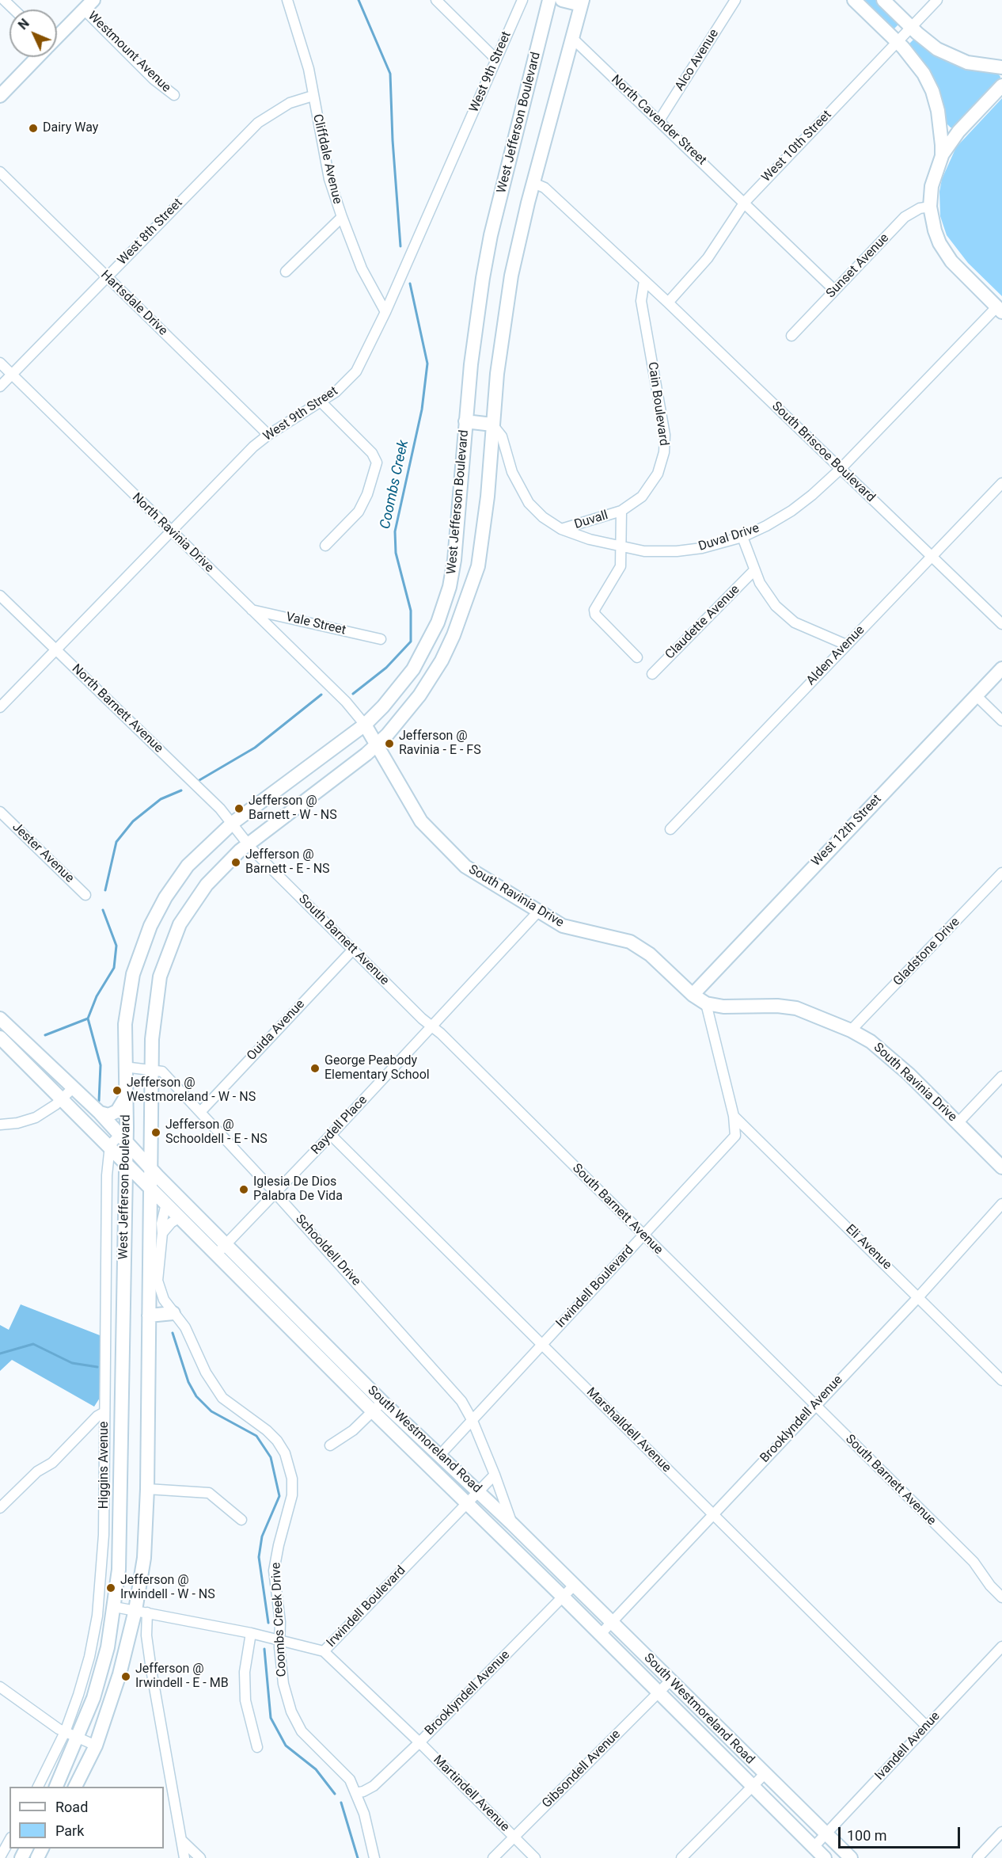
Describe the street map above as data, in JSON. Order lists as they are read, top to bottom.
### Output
{
  "streets": {
    "main road": [
      "West Jefferson Boulevard",
      "West 12th Street",
      "South Ravinia Drive",
      "South Westmoreland Road"
    ],
    "street": [
      "Westmount Avenue",
      "Alco Avenue",
      "West 9th Street",
      "North Cavender Street",
      "West 10th Street",
      "Cliffdale Avenue",
      "West 8th Street",
      "Sunset Avenue",
      "Hartsdale Drive",
      "Cain Boulevard",
      "South Briscoe Boulevard",
      "Duvall",
      "North Ravinia Drive",
      "Duval Drive",
      "Claudette Avenue",
      "Vale Street",
      "Alden Avenue",
      "North Barnett Avenue",
      "Jester Avenue",
      "South Barnett Avenue",
      "Gladstone Drive",
      "Ouida Avenue",
      "Raydell Place",
      "Eli Avenue",
      "Schooldell Drive",
      "Irwindell Boulevard",
      "Brooklyndell Avenue",
      "Marshalldell Avenue",
      "Higgins Avenue",
      "Coombs Creek Drive",
      "Ivandell Avenue",
      "Gibsondell Avenue",
      "Martindell Avenue"
    ]
  },
  "crossings": [
    ["Alco Avenue", "North Cavender Street"],
    ["West 9th Street", "Cliffdale Avenue"],
    ["West 9th Street", "Hartsdale Drive"],
    ["West 9th Street", "North Ravinia Drive"],
    ["West 9th Street", "North Barnett Avenue"],
    ["North Cavender Street", "West Jefferson Boulevard"],
    ["North Cavender Street", "West 10th Street"],
    ["North Cavender Street", "Sunset Avenue"],
    ["West Jefferson Boulevard", "South Briscoe Boulevard"],
    ["West Jefferson Boulevard", "Duval Drive"],
    ["West Jefferson Boulevard", "North Barnett Avenue"],
    ["West Jefferson Boulevard", "South Ravinia Drive"],
    ["West Jefferson Boulevard", "South Barnett Avenue"],
    ["West Jefferson Boulevard", "Schooldell Drive"],
    ["West Jefferson Boulevard", "Irwindell Boulevard"],
    ["West Jefferson Boulevard", "South Westmoreland Road"],
    ["West 10th Street", "South Briscoe Boulevard"],
    ["Cliffdale Avenue", "West 8th Street"],
    ["West 8th Street", "Hartsdale Drive"],
    ["West 8th Street", "North Ravinia Drive"],
    ["Cain Boulevard", "South Briscoe Boulevard"],
    ["Cain Boulevard", "Duvall"],
    ["South Briscoe Boulevard", "Duval Drive"],
    ["South Briscoe Boulevard", "Alden Avenue"],
    ["Duvall", "Duval Drive"],
    ["North Ravinia Drive", "Vale Street"],
    ["North Ravinia Drive", "South Ravinia Drive"],
    ["North Barnett Avenue", "South Barnett Avenue"],
    ["West 12th Street", "South Ravinia Drive"],
    ["South Ravinia Drive", "Gladstone Drive"],
    ["South Ravinia Drive", "Raydell Place"],
    ["South Ravinia Drive", "Irwindell Boulevard"],
    ["South Barnett Avenue", "Ouida Avenue"],
    ["South Barnett Avenue", "Raydell Place"],
    ["South Barnett Avenue", "Irwindell Boulevard"],
    ["South Barnett Avenue", "Brooklyndell Avenue"],
    ["Ouida Avenue", "Schooldell Drive"],
    ["Raydell Place", "Schooldell Drive"],
    ["Raydell Place", "Marshalldell Avenue"],
    ["Raydell Place", "South Westmoreland Road"],
    ["Eli Avenue", "Irwindell Boulevard"],
    ["Eli Avenue", "Brooklyndell Avenue"],
    ["Schooldell Drive", "Irwindell Boulevard"],
    ["Schooldell Drive", "South Westmoreland Road"],
    ["Irwindell Boulevard", "Marshalldell Avenue"],
    ["Irwindell Boulevard", "South Westmoreland Road"],
    ["Irwindell Boulevard", "Coombs Creek Drive"],
    ["Irwindell Boulevard", "Martindell Avenue"],
    ["Brooklyndell Avenue", "Marshalldell Avenue"],
    ["Brooklyndell Avenue", "South Westmoreland Road"],
    ["Brooklyndell Avenue", "Coombs Creek Drive"],
    ["Brooklyndell Avenue", "Martindell Avenue"],
    ["Marshalldell Avenue", "Ivandell Avenue"],
    ["South Westmoreland Road", "Higgins Avenue"],
    ["South Westmoreland Road", "Coombs Creek Drive"],
    ["South Westmoreland Road", "Ivandell Avenue"],
    ["South Westmoreland Road", "Gibsondell Avenue"],
    ["Gibsondell Avenue", "Martindell Avenue"]
  ],
  "water": ["Coombs Creek"],
  "places": [
    "Dairy Way",
    "Jefferson @ Ravinia - E - FS",
    "Jefferson @ Barnett - W - NS",
    "Jefferson @ Barnett - E - NS",
    "George Peabody Elementary School",
    "Jefferson @ Westmoreland - W - NS",
    "Jefferson @ Schooldell - E - NS",
    "Iglesia De Dios Palabra De Vida",
    "Jefferson @ Irwindell - W - NS",
    "Jefferson @ Irwindell - E - MB"
  ],
  "legend": ["Road", "Park"],
  "scale_bar": "100 m",
  "north": "top left"
}
